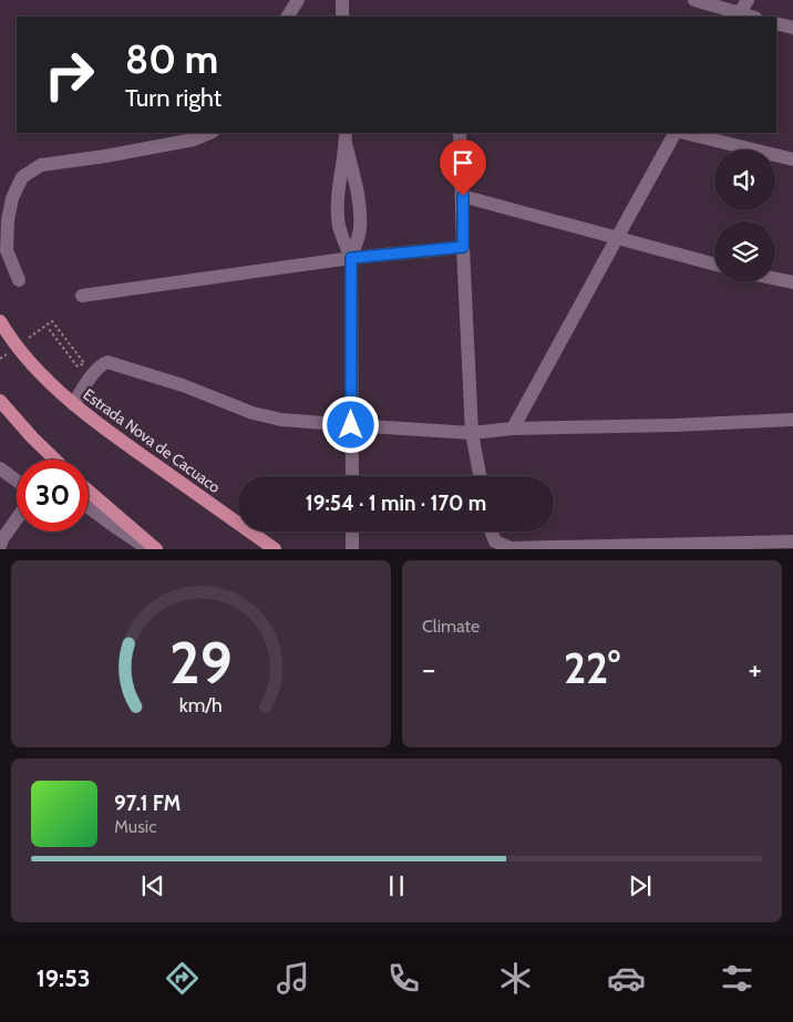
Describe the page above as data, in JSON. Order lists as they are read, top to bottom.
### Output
{
  "streets": {
    "main road": ["Estrada Nova de Cacuaco"]
  },
  "page": {
    "turn": ["80 m", "Turn right"],
    "limit": "30",
    "trip": "19:54 · 1 min · 170 m",
    "tile": "Climate",
    "heat": ["−", "22°", "+"],
    "song": ["97.1 FM", "Music"],
    "tabs": "19:53",
    "gauge": ["29", "km/h"]
  }
}
